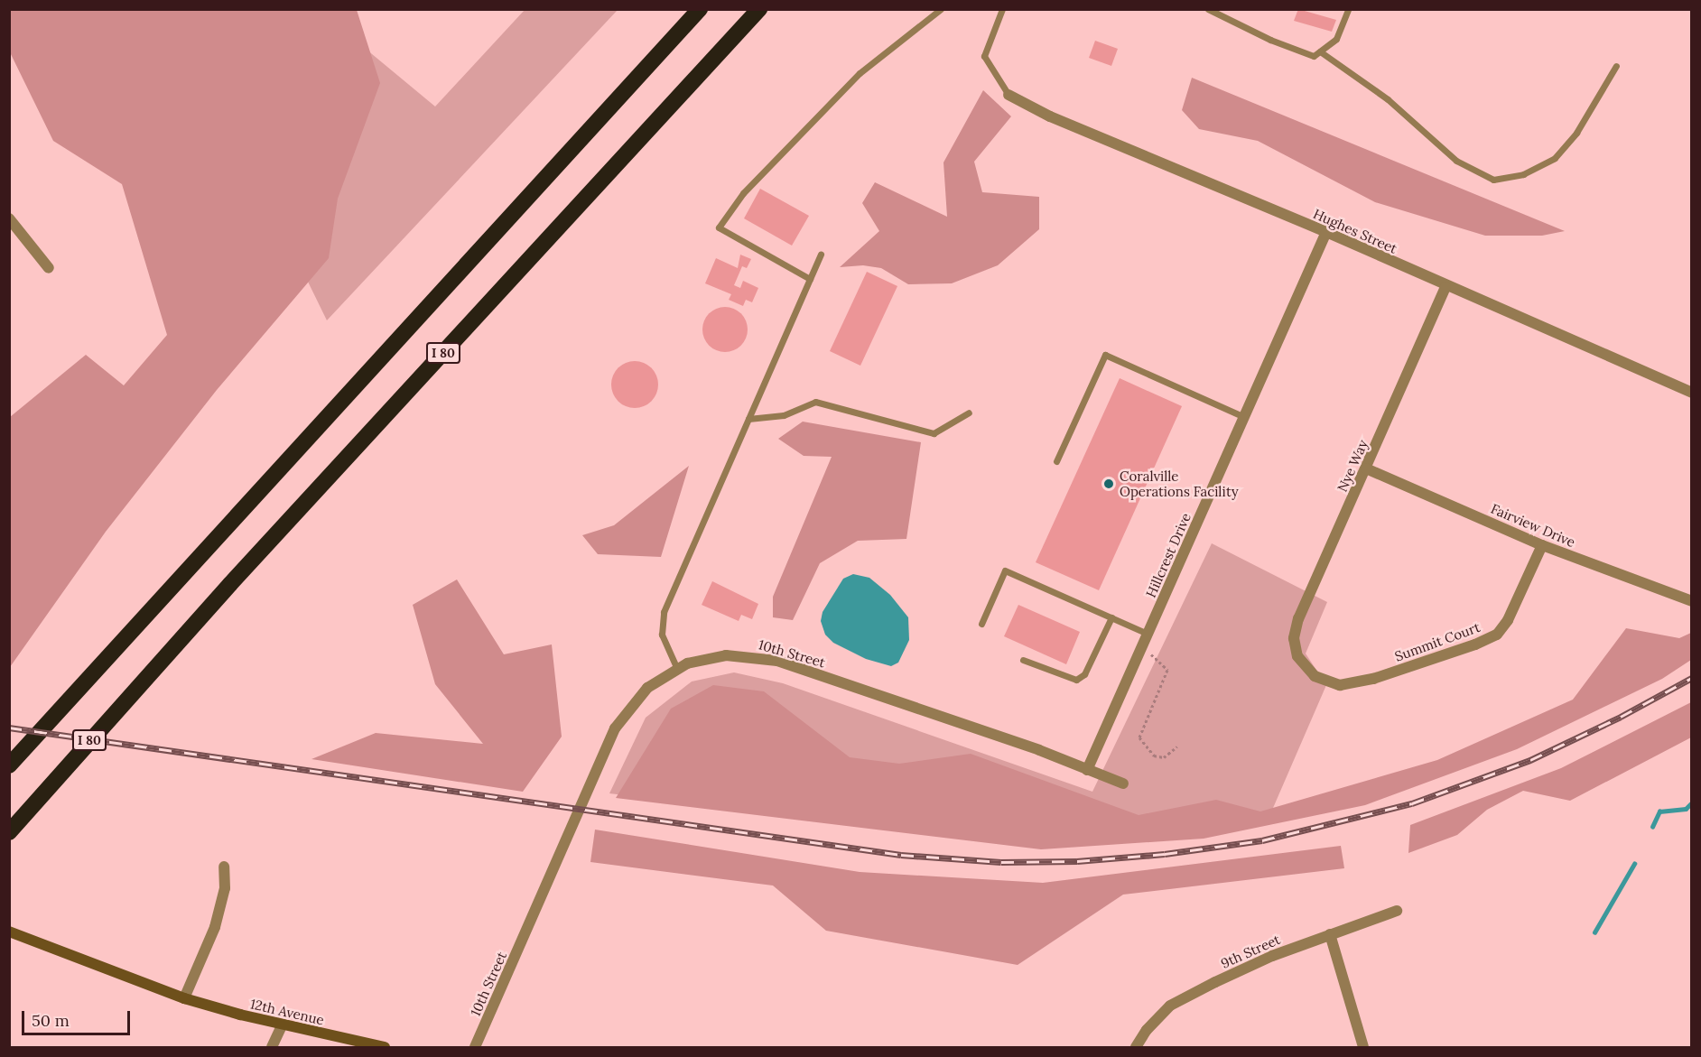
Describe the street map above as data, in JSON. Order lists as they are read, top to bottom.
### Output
{
  "streets": {
    "highway": ["I 80"],
    "main road": ["12th Avenue"],
    "street": [
      "Hughes Street",
      "Nye Way",
      "Fairview Drive",
      "Hillcrest Drive",
      "Summit Court",
      "10th Street",
      "9th Street"
    ]
  },
  "crossings": [
    ["Hughes Street", "Nye Way"],
    ["Hughes Street", "Hillcrest Drive"],
    ["Nye Way", "Fairview Drive"],
    ["Nye Way", "Summit Court"],
    ["Fairview Drive", "Summit Court"],
    ["Hillcrest Drive", "10th Street"]
  ],
  "places": ["Coralville Operations Facility"],
  "scale_bar": "50 m"
}
